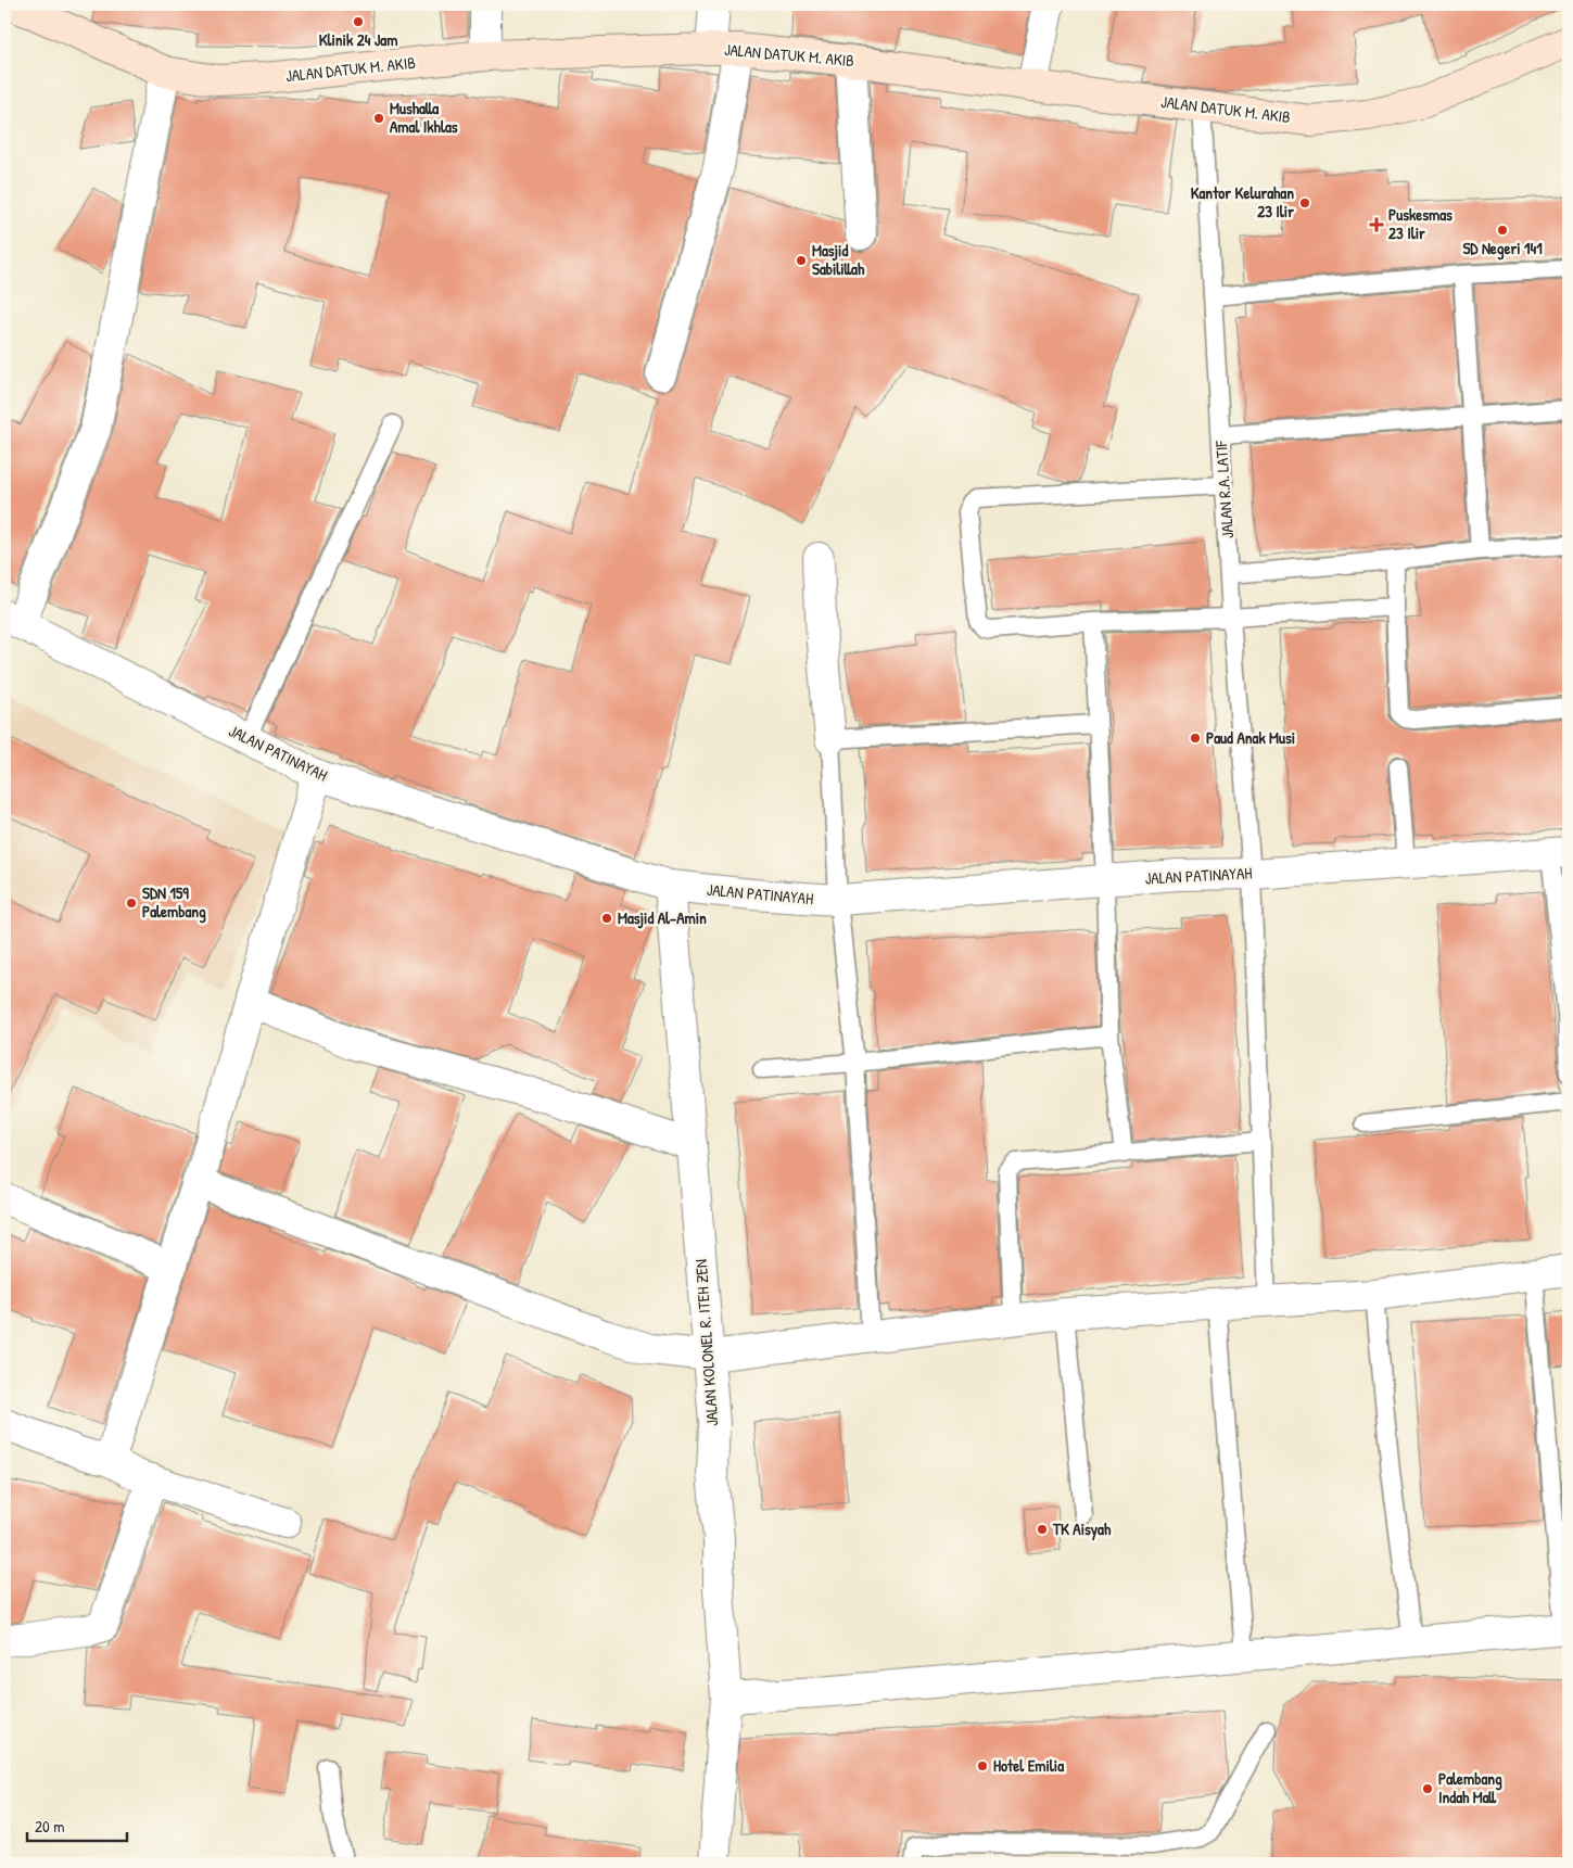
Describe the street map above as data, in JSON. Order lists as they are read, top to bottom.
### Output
{
  "streets": {
    "street": ["JALAN DATUK M. AKIB", "JALAN PATINAYAH", "JALAN KOLONEL R. ITEH ZEN"],
    "lane": ["JALAN R.A. LATIF"]
  },
  "crossings": [
    ["JALAN DATUK M. AKIB", "JALAN R.A. LATIF"],
    ["JALAN R.A. LATIF", "JALAN PATINAYAH"],
    ["JALAN PATINAYAH", "JALAN KOLONEL R. ITEH ZEN"]
  ],
  "places": {
    "other": [
      "Klinik 24 Jam",
      "Mushalla Amal Ikhlas",
      "Kantor Kelurahan 23 Ilir",
      "SD Negeri 141",
      "Masjid Sabilillah",
      "Paud Anak Musi",
      "SDN 159 Palembang",
      "Masjid Al-Amin",
      "TK Aisyah",
      "Hotel Emilia",
      "Palembang Indah Mall"
    ],
    "health": ["Puskesmas 23 Ilir"]
  },
  "scale_bar": "20 m"
}
